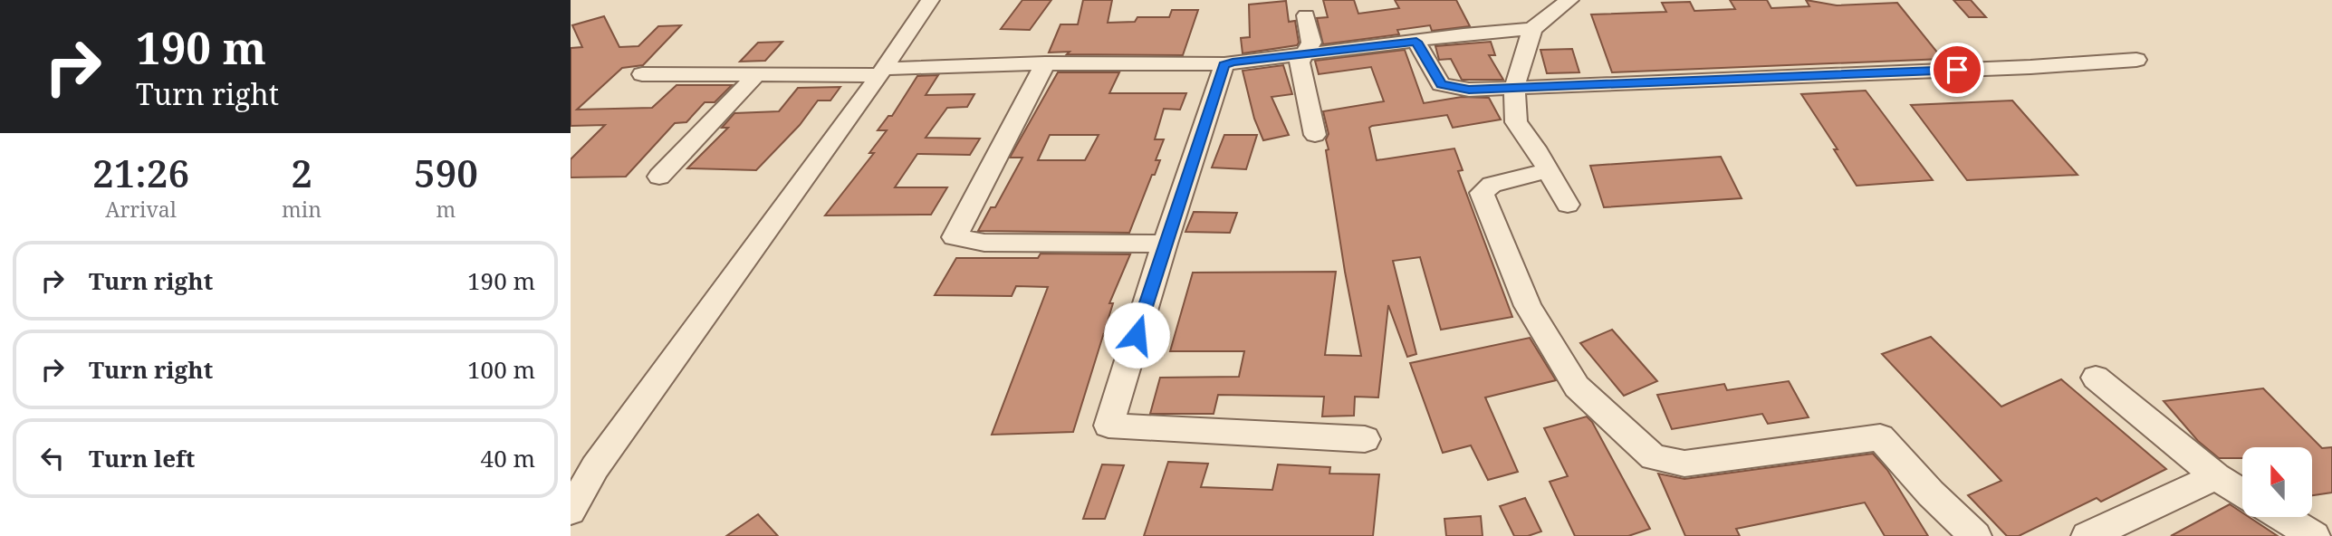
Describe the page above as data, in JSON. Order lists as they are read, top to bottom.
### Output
{
  "north": "top",
  "page": {
    "turn": ["190 m", "Turn right"],
    "eta": [
      "21:26",
      "Arrival",
      "2",
      "min",
      "590",
      "m"
    ],
    "list": [
      {
        "name": "Turn right",
        "value": "190 m"
      },
      {
        "name": "Turn right",
        "value": "100 m"
      },
      {
        "name": "Turn left",
        "value": "40 m"
      }
    ]
  }
}
